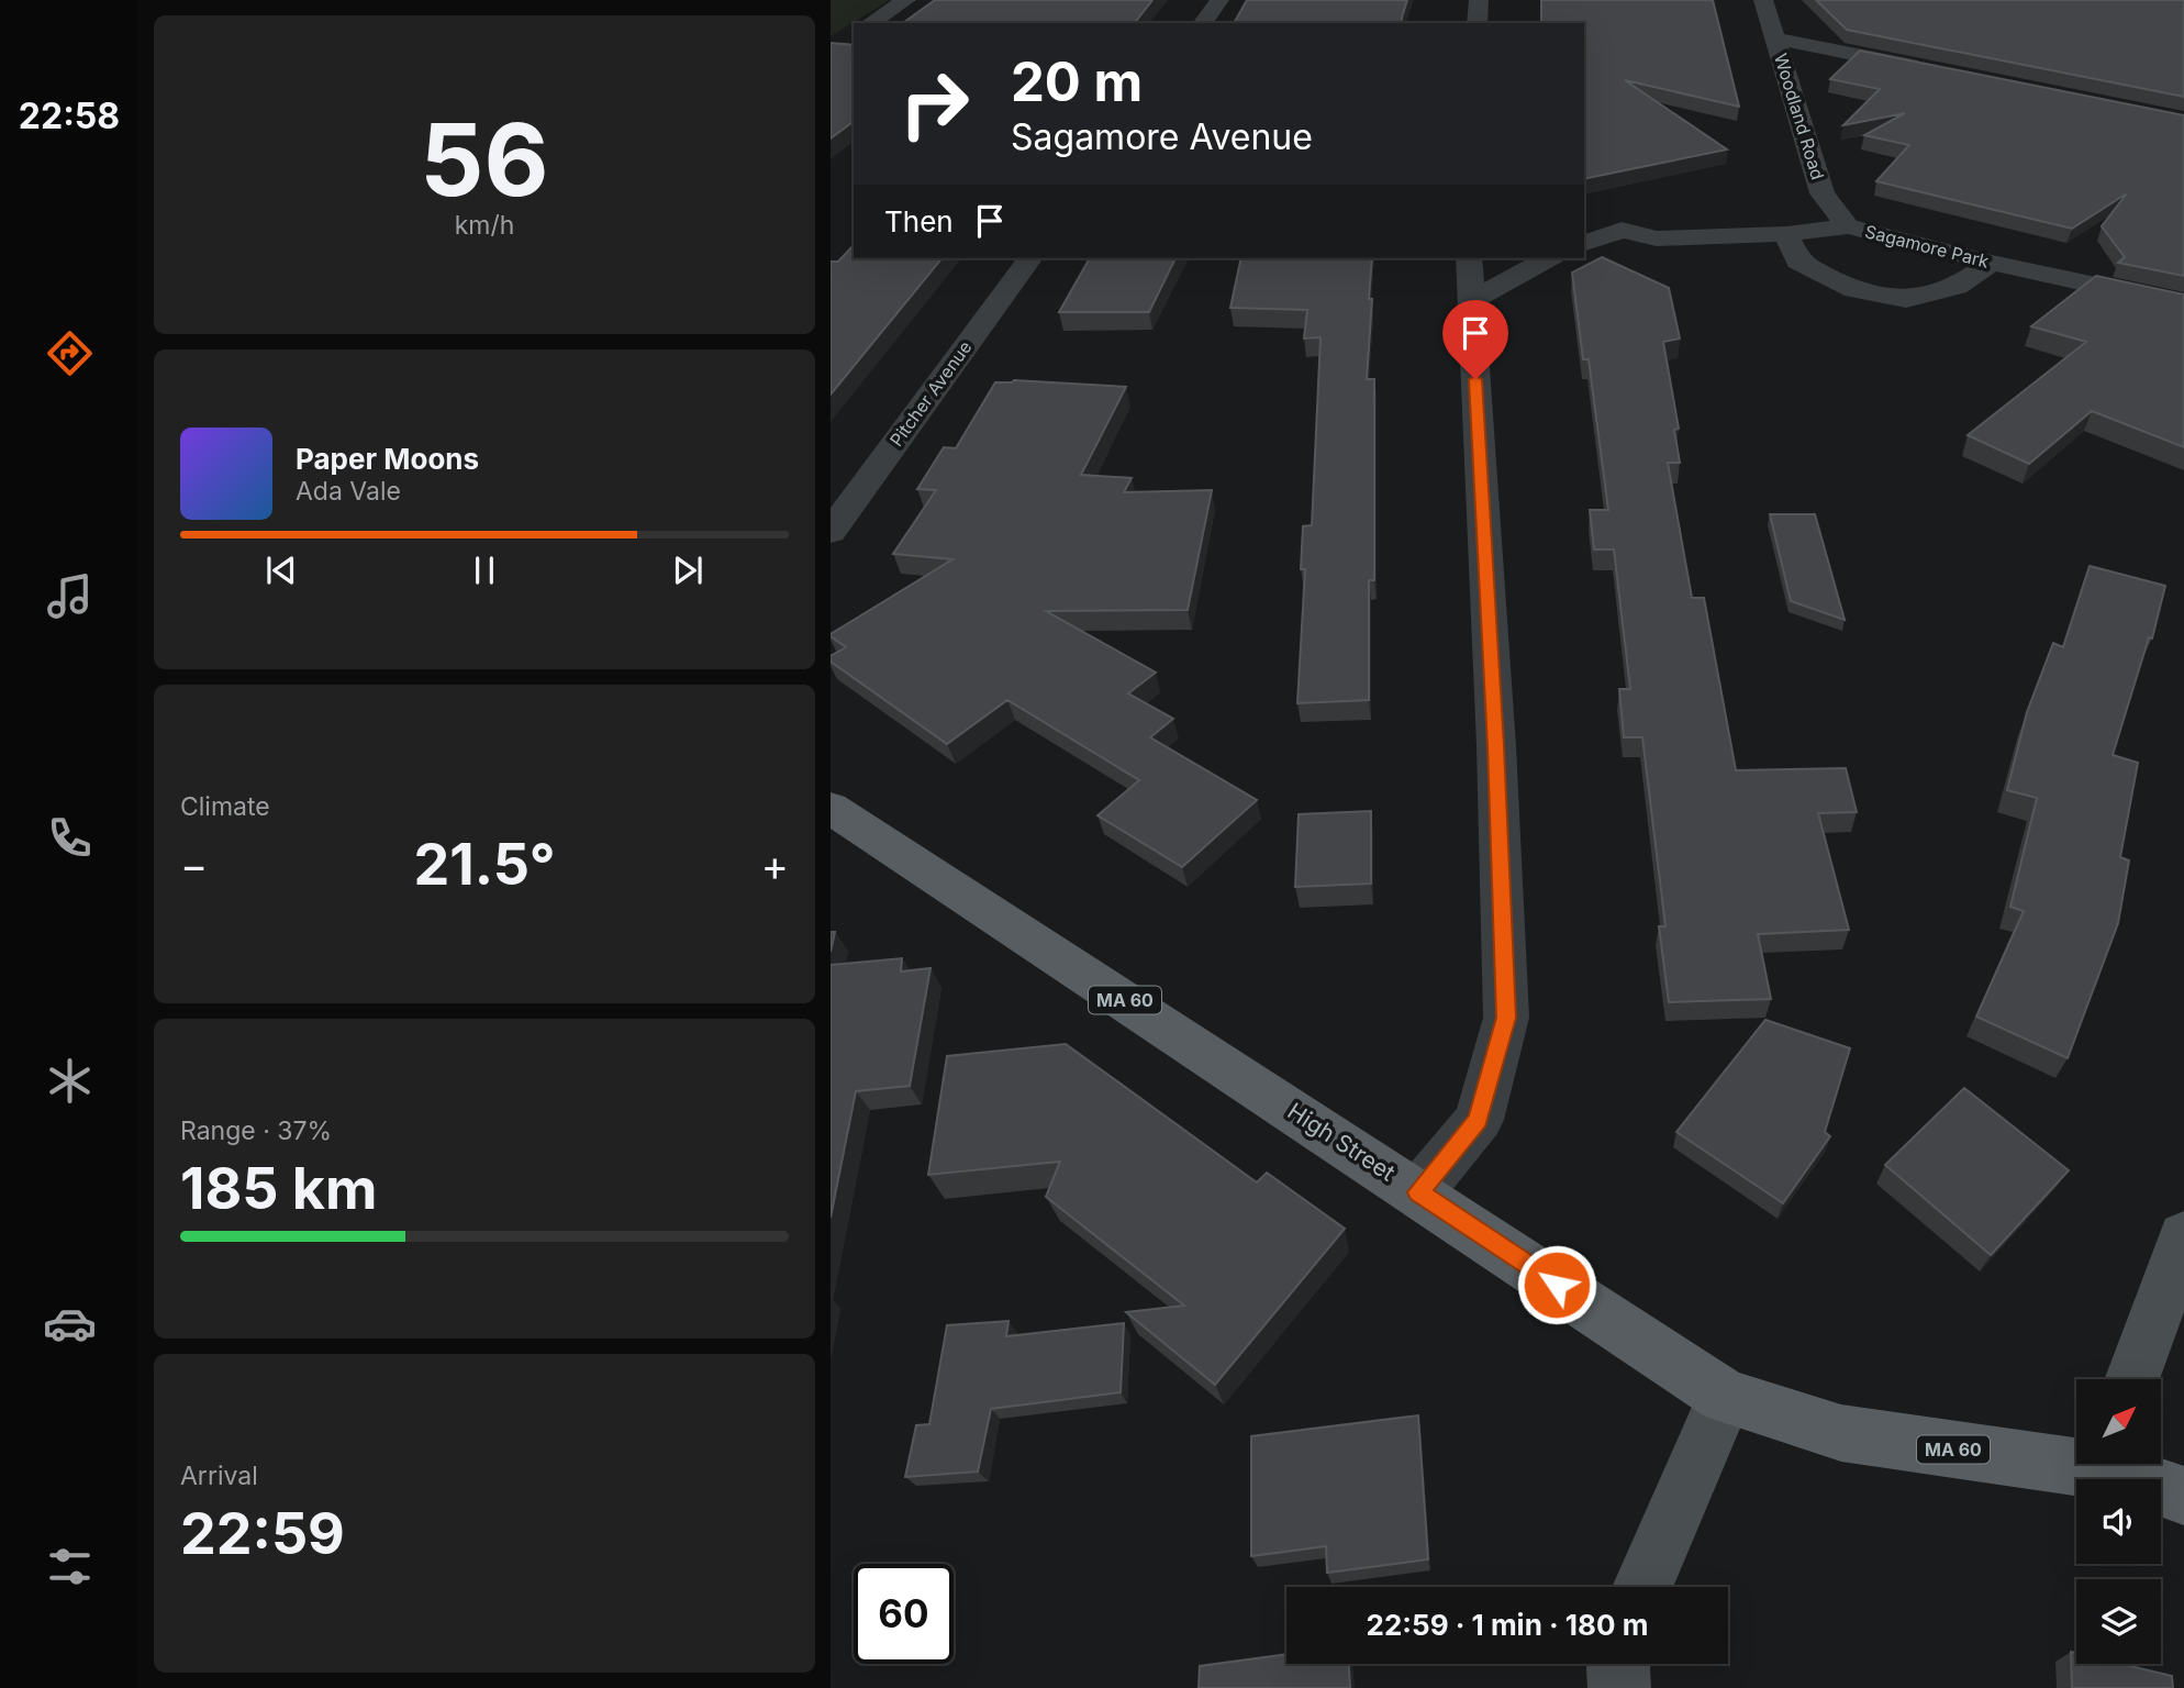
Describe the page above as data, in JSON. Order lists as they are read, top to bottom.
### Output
{
  "streets": {
    "main road": ["MA 60", "High Street"],
    "street": ["Woodland Road", "Sagamore Park", "Pitcher Avenue"]
  },
  "crossings": [
    ["Woodland Road", "Sagamore Park"]
  ],
  "north": "top right",
  "page": {
    "tabs": "22:58",
    "tile": [
      ["56", "km/h"],
      "Climate",
      ["Range · 37%", "185 km"],
      ["Arrival", "22:59"]
    ],
    "turn": ["20 m", "Sagamore Avenue"],
    "then": "Then",
    "song": ["Paper Moons", "Ada Vale"],
    "heat": ["−", "21.5°", "+"],
    "limit": "60",
    "trip": "22:59 · 1 min · 180 m"
  }
}
